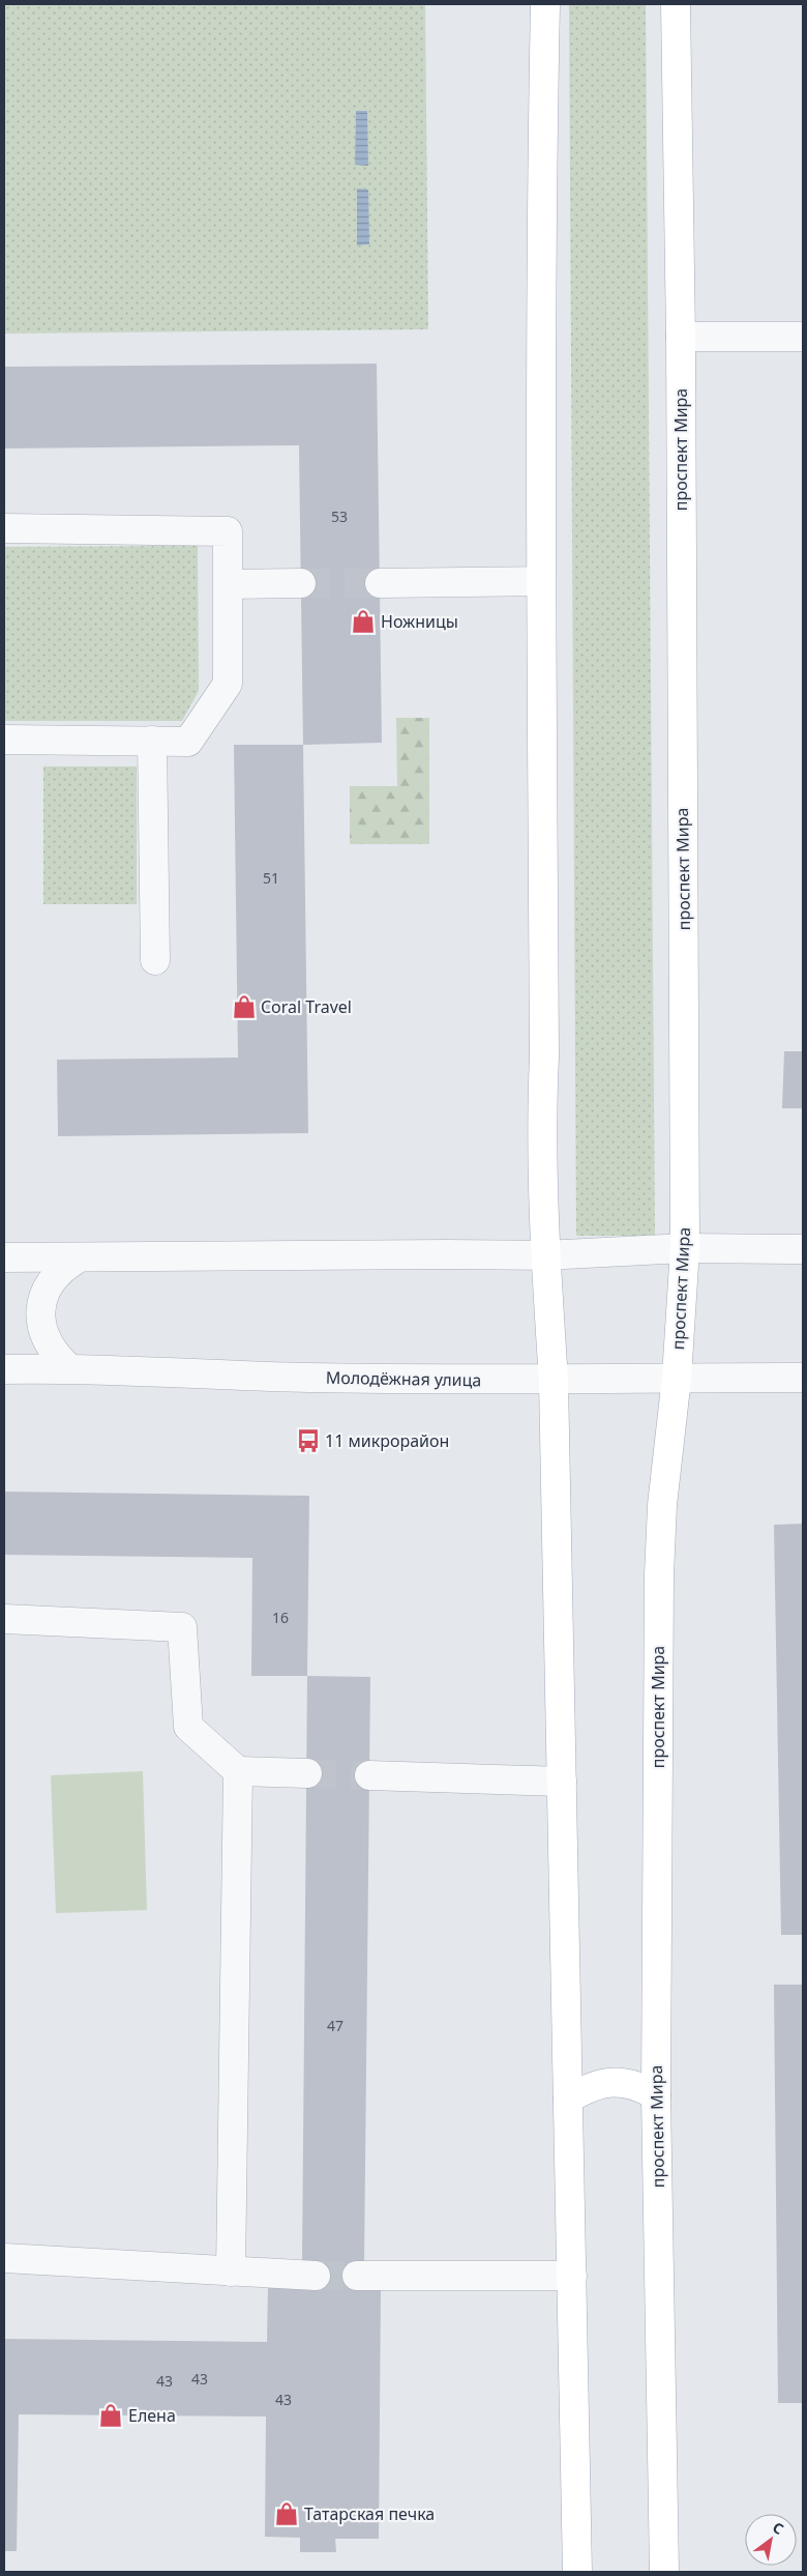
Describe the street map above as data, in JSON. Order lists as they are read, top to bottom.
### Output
{
  "streets": {
    "main road": ["проспект Мира"],
    "street": ["Молодёжная улица"]
  },
  "crossings": [
    ["проспект Мира", "Молодёжная улица"]
  ],
  "places": {
    "shop": [
      "Ножницы",
      "Coral Travel",
      "Елена",
      "Татарская печка"
    ],
    "bus stop": ["11 микрорайон"]
  },
  "house_numbers": [
    "53",
    "51",
    "16",
    "47",
    "43",
    "43",
    "43"
  ],
  "north": "top right"
}
